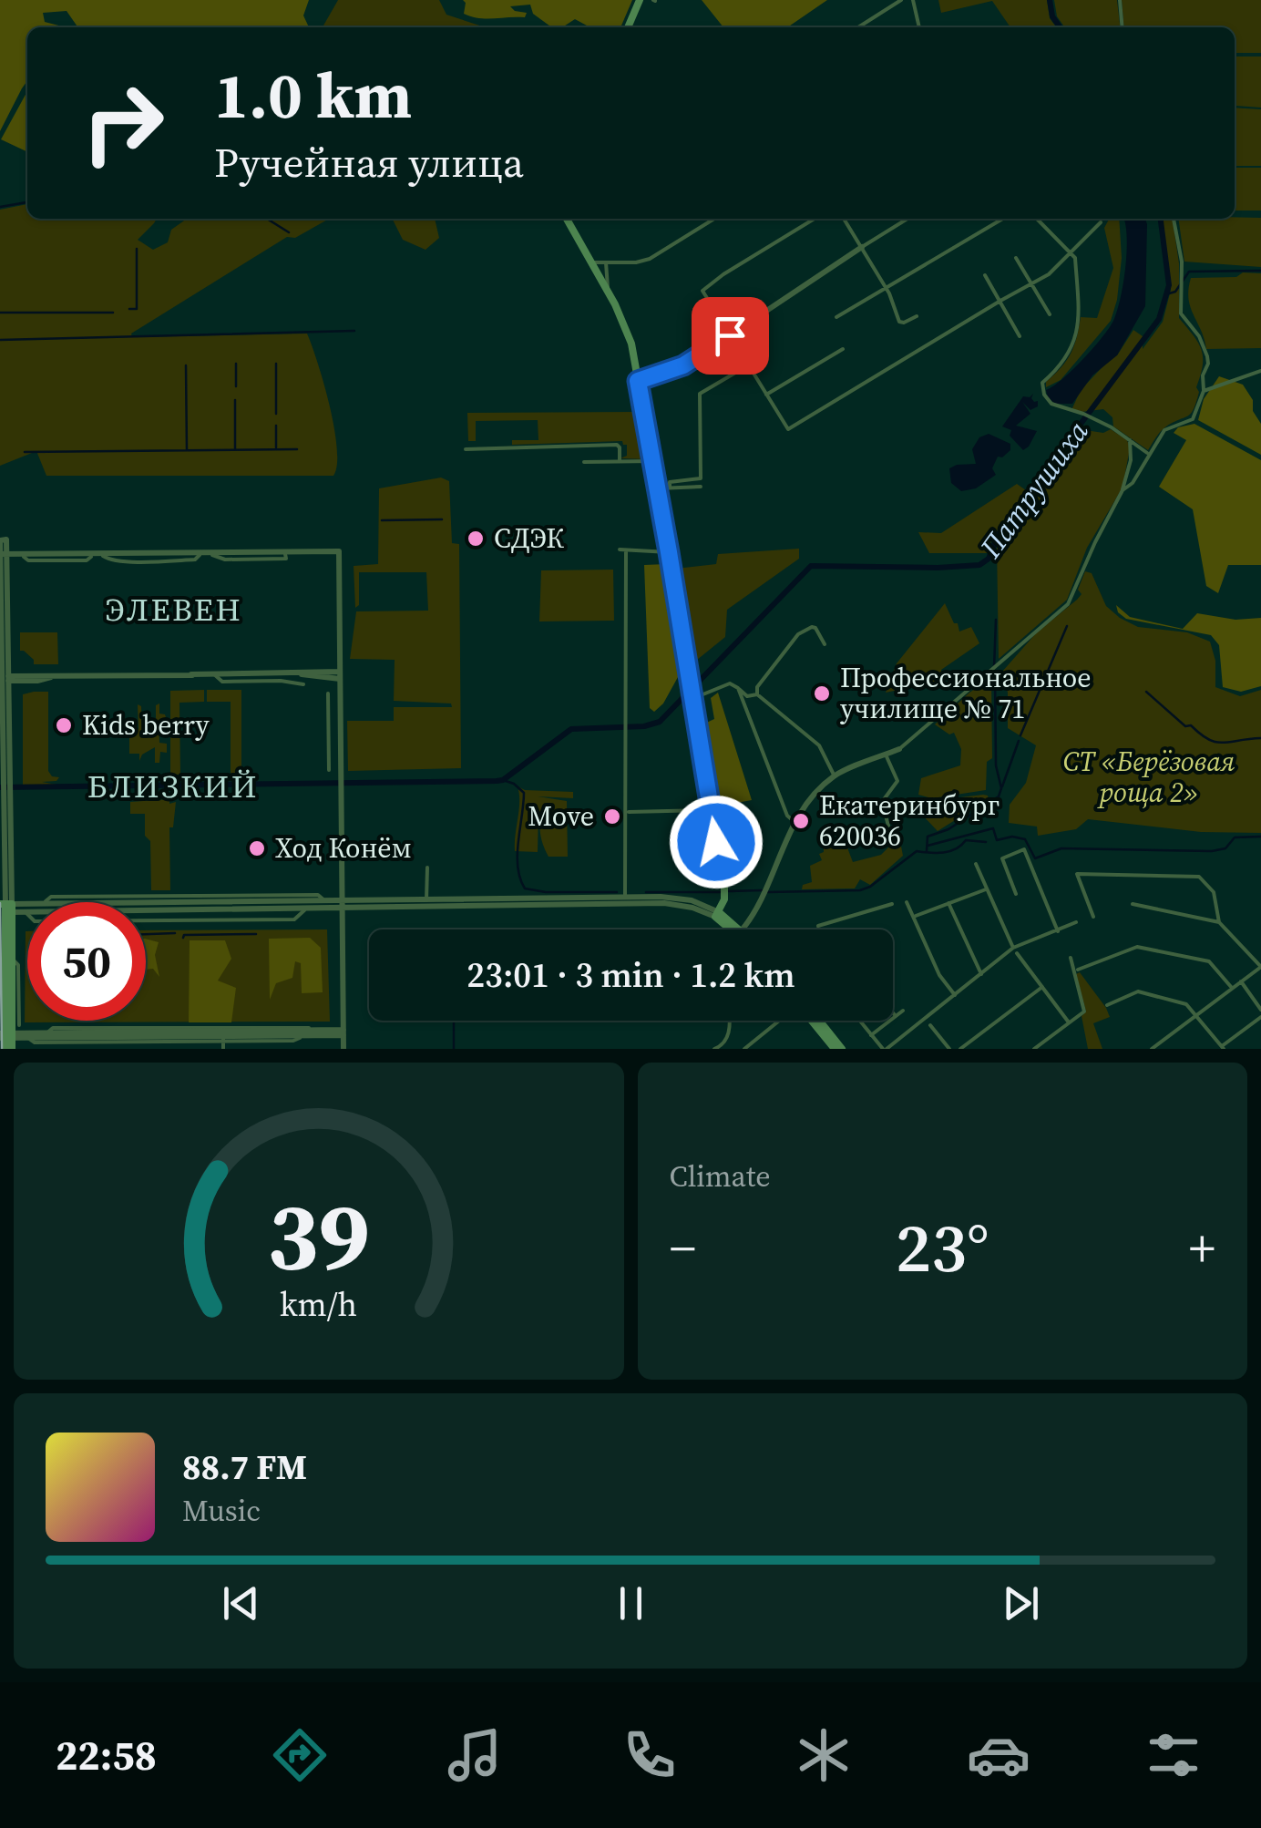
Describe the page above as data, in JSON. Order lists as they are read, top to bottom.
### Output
{
  "districts": ["ЭЛЕВЕН", "БЛИЗКИЙ"],
  "water": ["Патрушиха"],
  "parks": ["СТ «Берёзовая роща 2»"],
  "places": [
    "СДЭК",
    "Профессиональное училище № 71",
    "Kids berry",
    "Move",
    "Екатеринбург 620036",
    "Ход Конём"
  ],
  "page": {
    "turn": ["1.0 km", "Ручейная улица"],
    "limit": "50",
    "trip": "23:01 · 3 min · 1.2 km",
    "tile": "Climate",
    "heat": ["−", "23°", "+"],
    "song": ["88.7 FM", "Music"],
    "tabs": "22:58",
    "gauge": ["39", "km/h"]
  }
}
